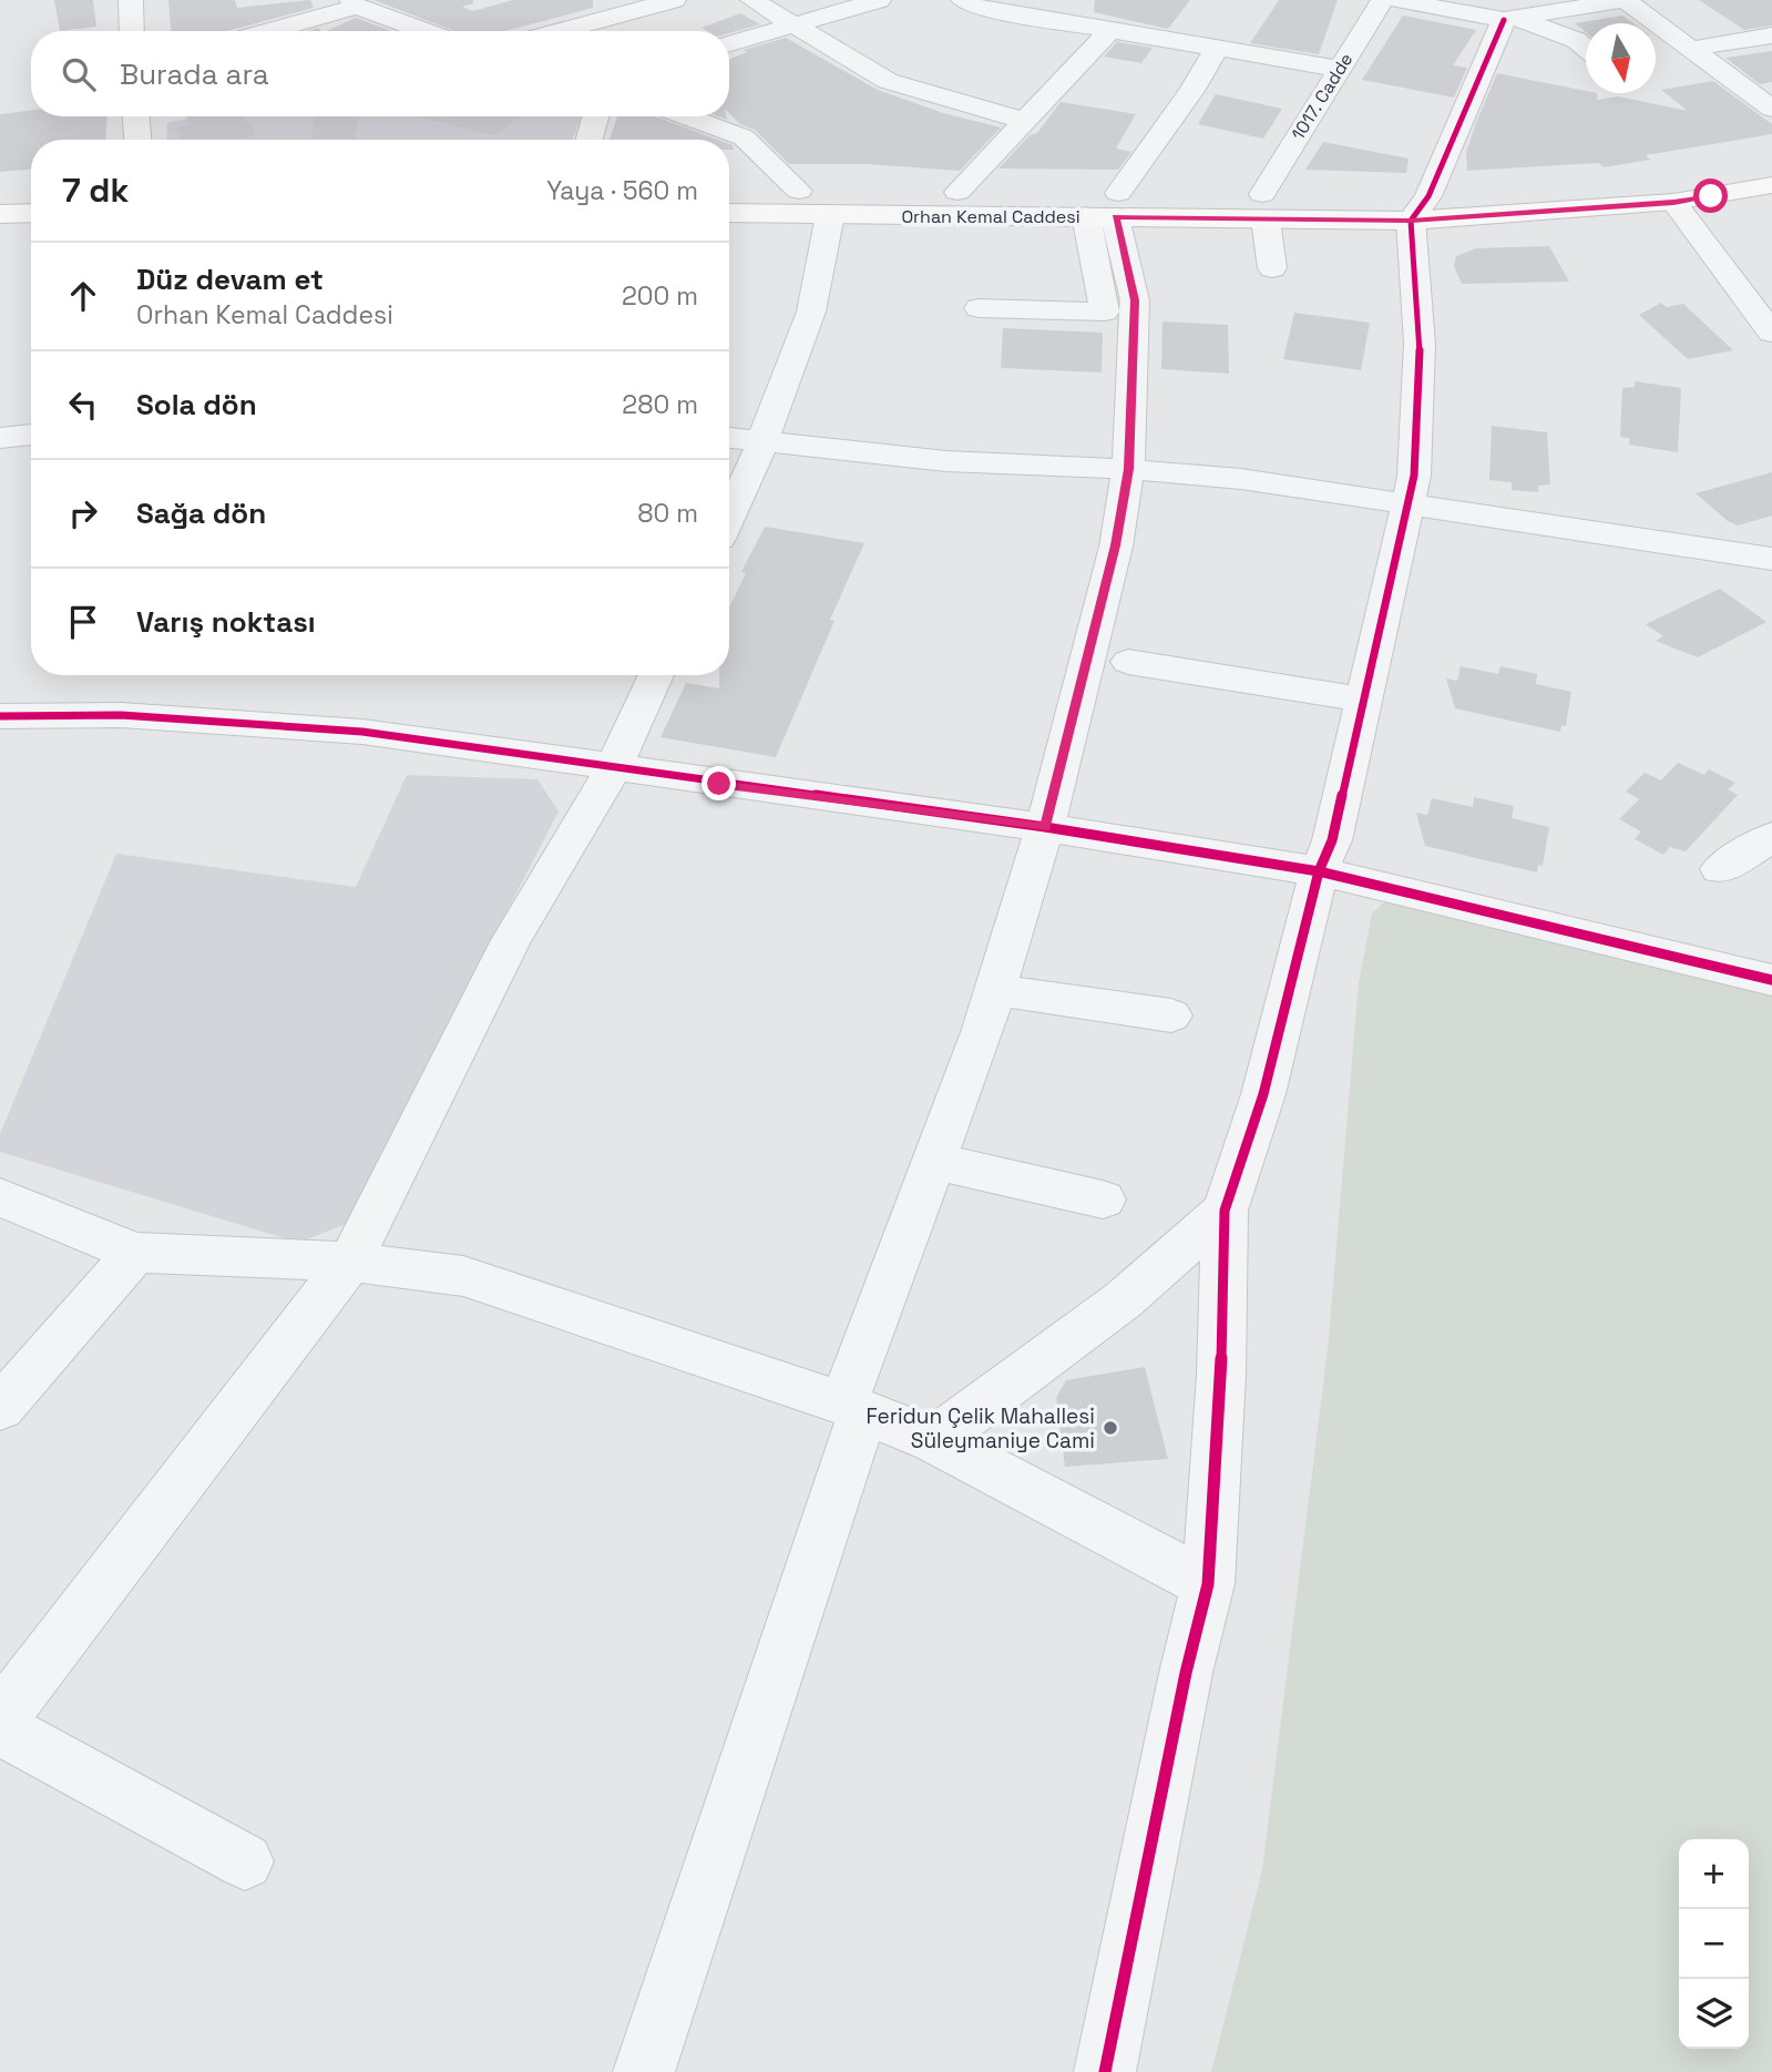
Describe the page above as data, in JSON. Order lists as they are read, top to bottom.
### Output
{
  "streets": {
    "main road": ["Orhan Kemal Caddesi"],
    "street": ["1017. Cadde"]
  },
  "crossings": [
    ["1017. Cadde", "Orhan Kemal Caddesi"]
  ],
  "places": ["Feridun Çelik Mahallesi Süleymaniye Cami"],
  "north": "bottom",
  "page": {
    "search": "Burada ara",
    "heading": ["7 dk", "Yaya · 560 m"],
    "list": [
      ["Düz devam et", "Orhan Kemal Caddesi", "200 m"],
      ["Sola dön", "280 m"],
      ["Sağa dön", "80 m"],
      "Varış noktası"
    ],
    "map_buttons": ["+", "−"]
  }
}
